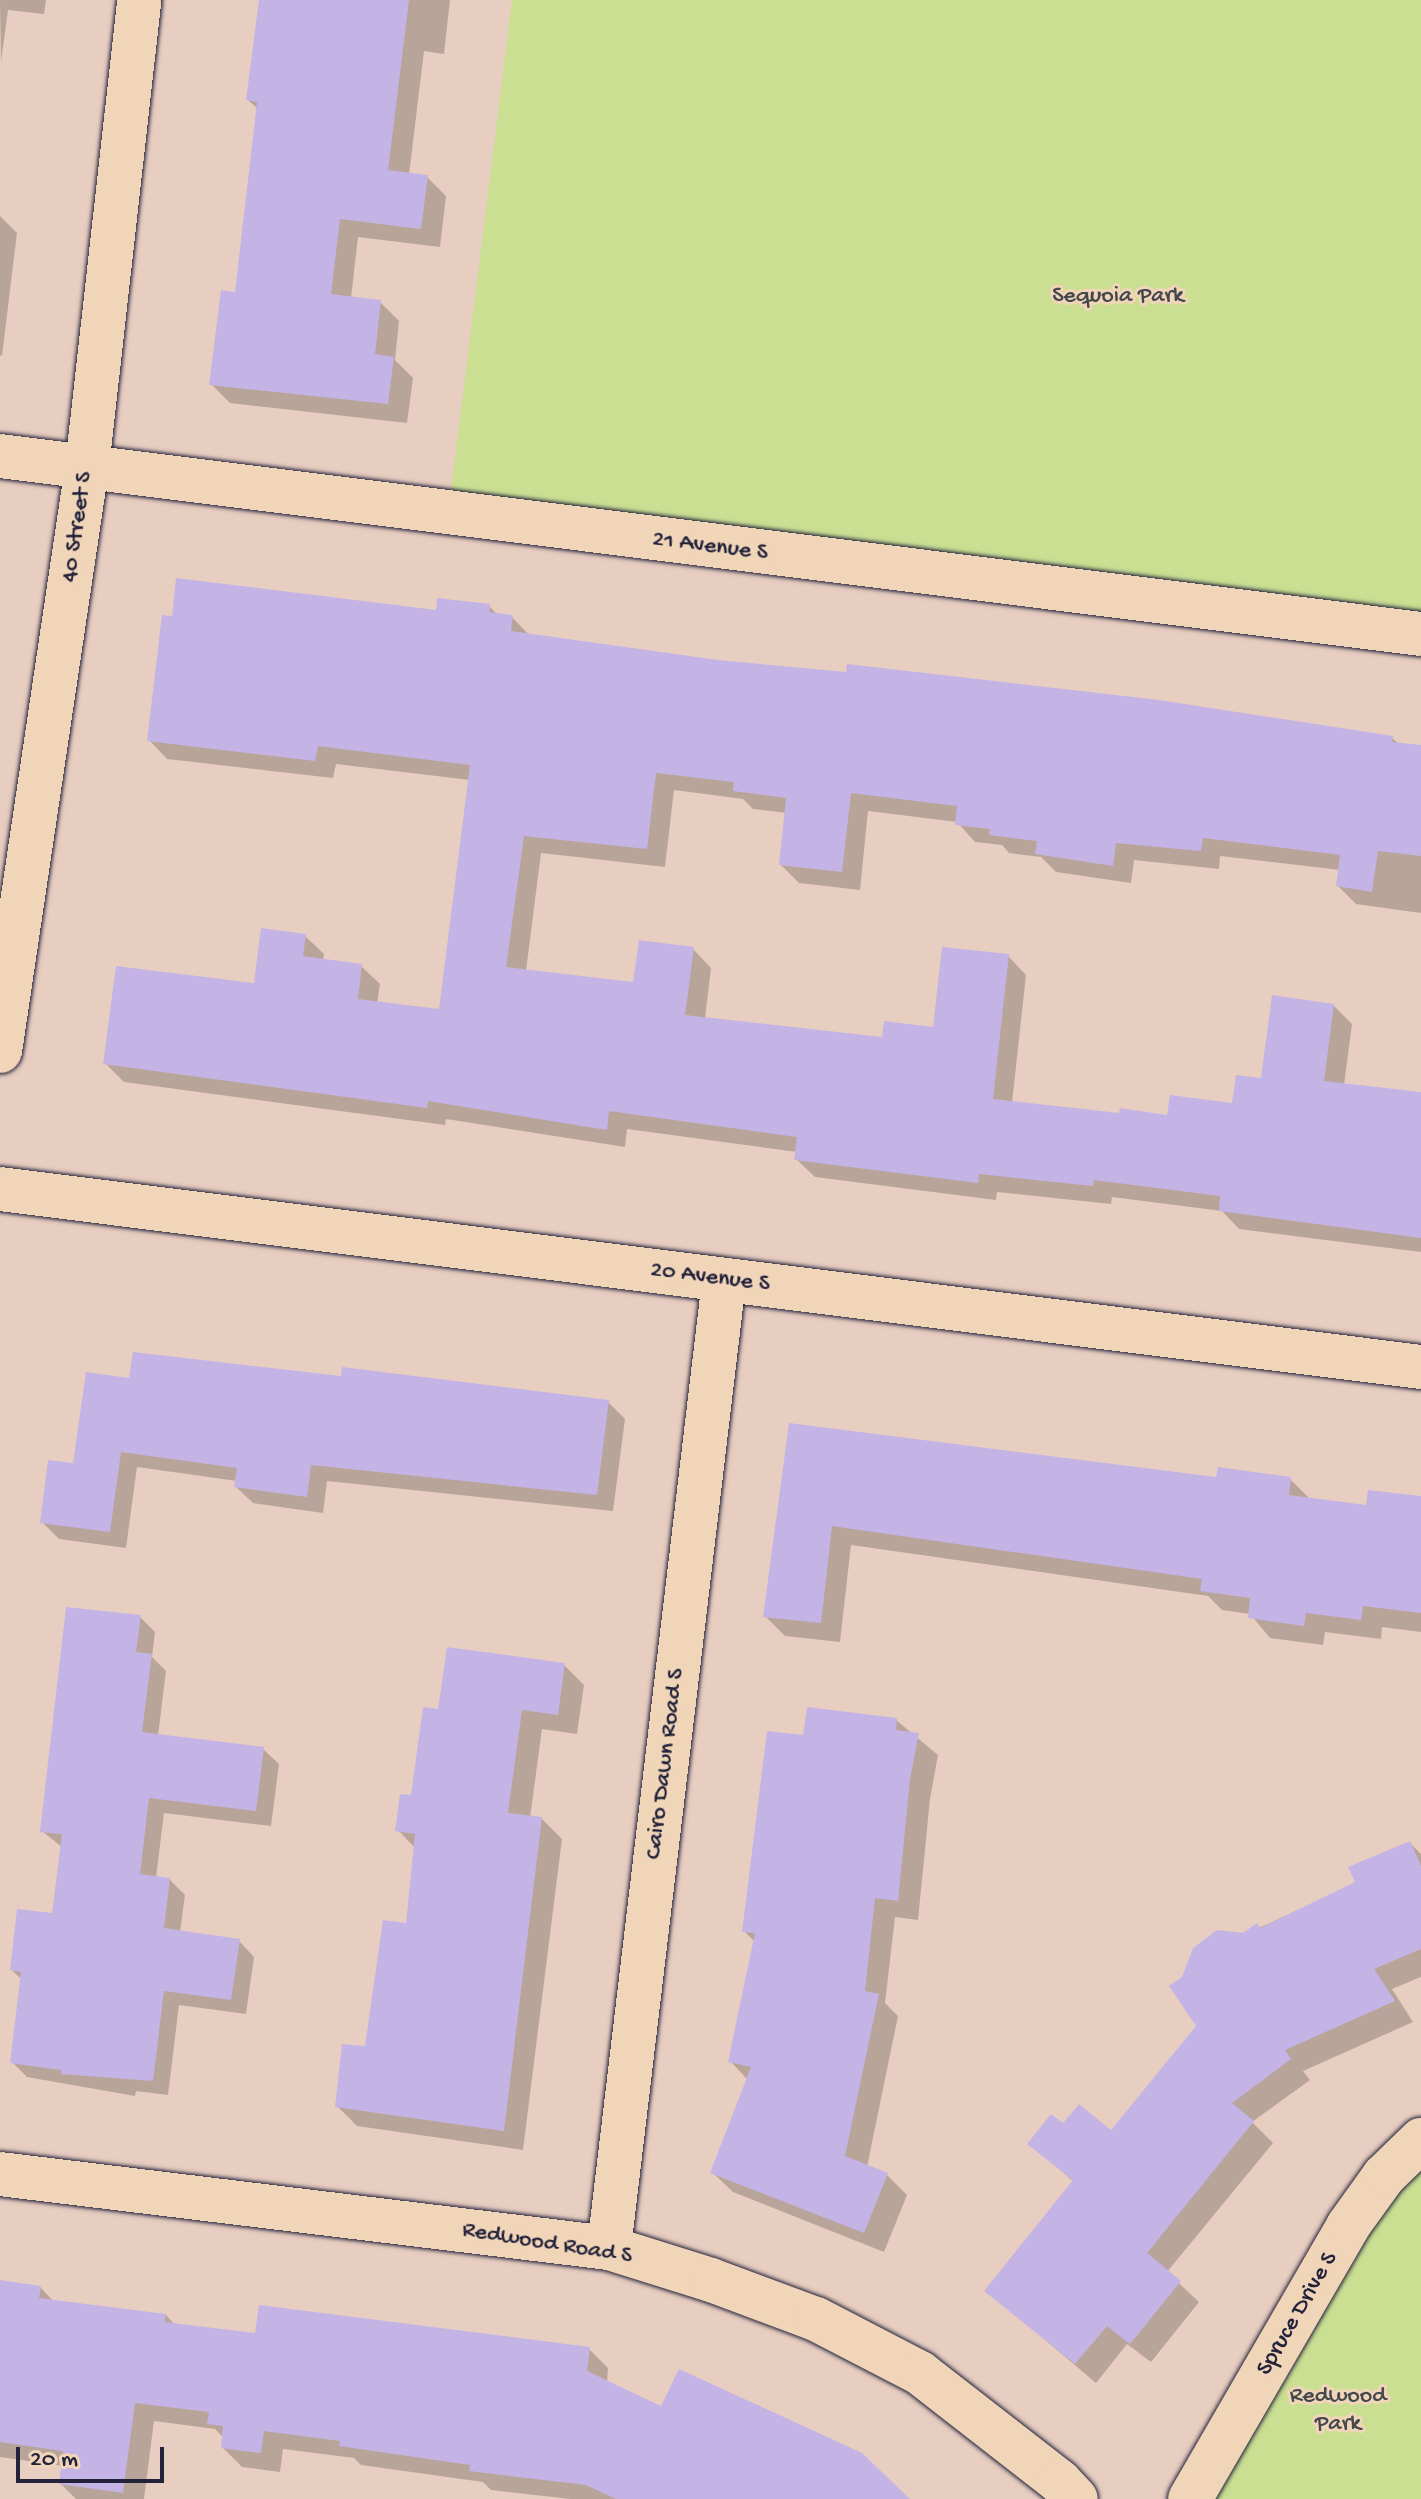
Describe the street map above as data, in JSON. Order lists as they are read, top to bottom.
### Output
{
  "streets": {
    "street": [
      "40 Street S",
      "21 Avenue S",
      "20 Avenue S",
      "Cairo Dawn Road S",
      "Redwood Road S",
      "Spruce Drive S"
    ]
  },
  "crossings": [
    ["40 Street S", "21 Avenue S"],
    ["20 Avenue S", "Cairo Dawn Road S"],
    ["Cairo Dawn Road S", "Redwood Road S"]
  ],
  "parks": ["Sequoia Park", "Redwood Park"],
  "scale_bar": "20 m"
}
